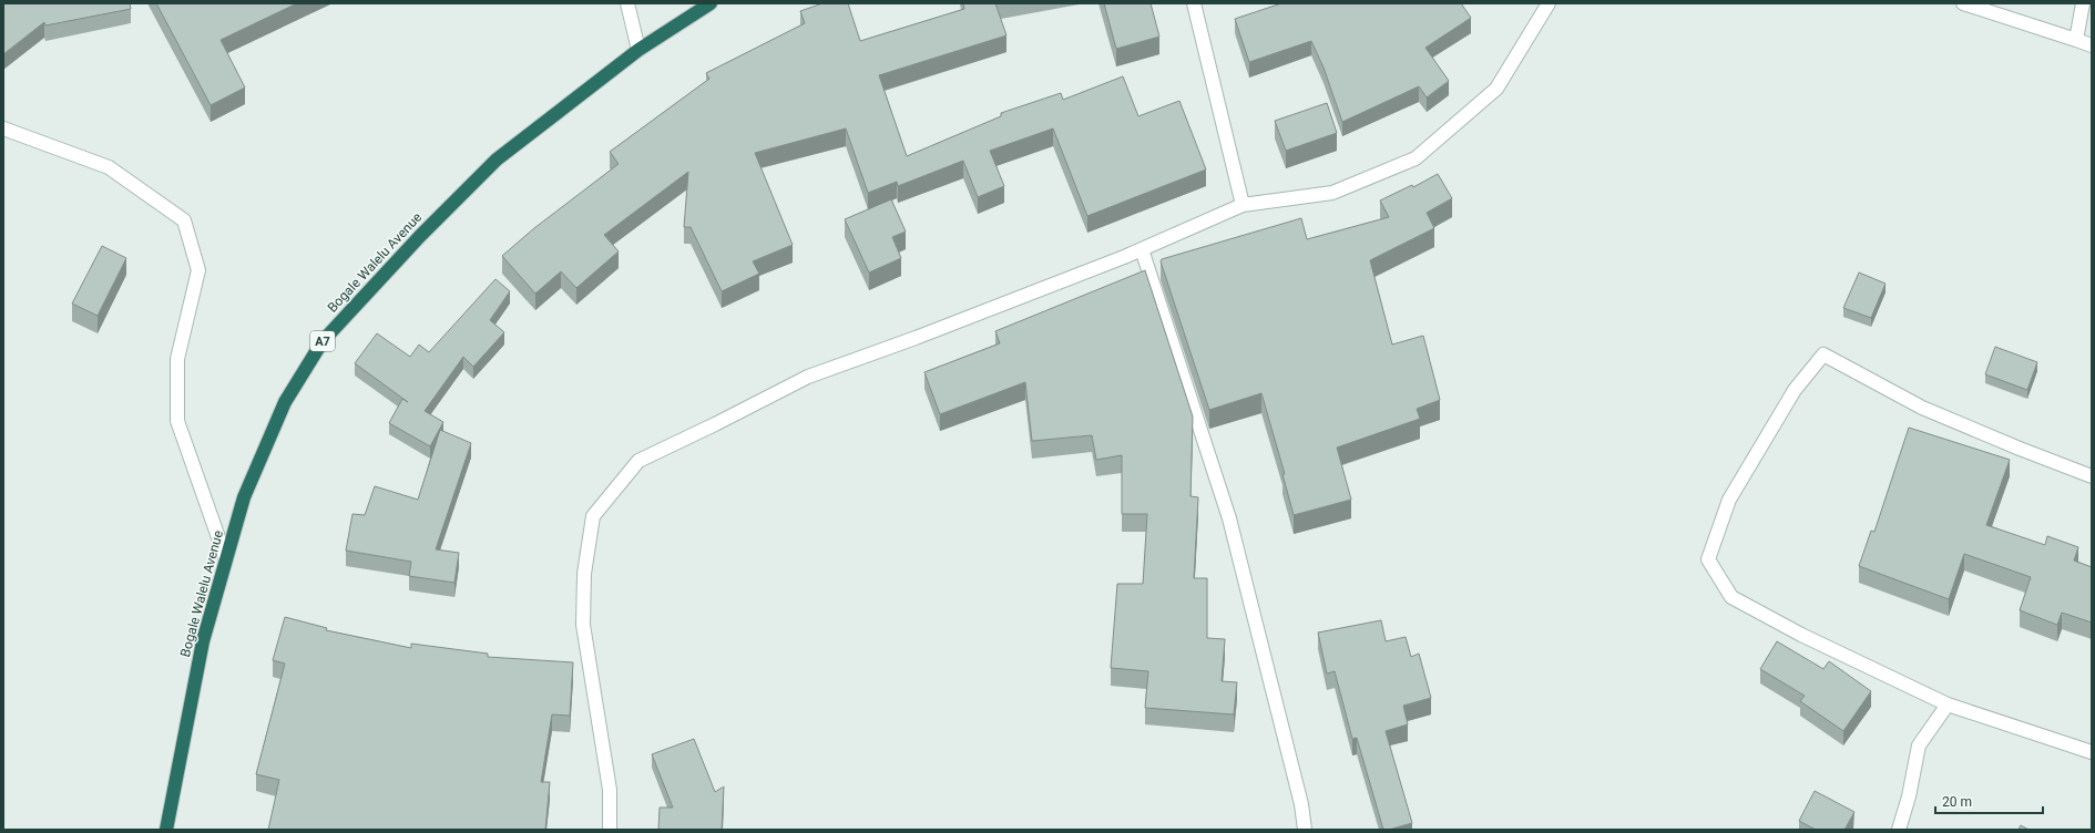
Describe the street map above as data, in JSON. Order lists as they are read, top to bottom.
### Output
{
  "streets": {
    "highway": ["Bogale Walelu Avenue", "A7"]
  },
  "scale_bar": "20 m"
}
